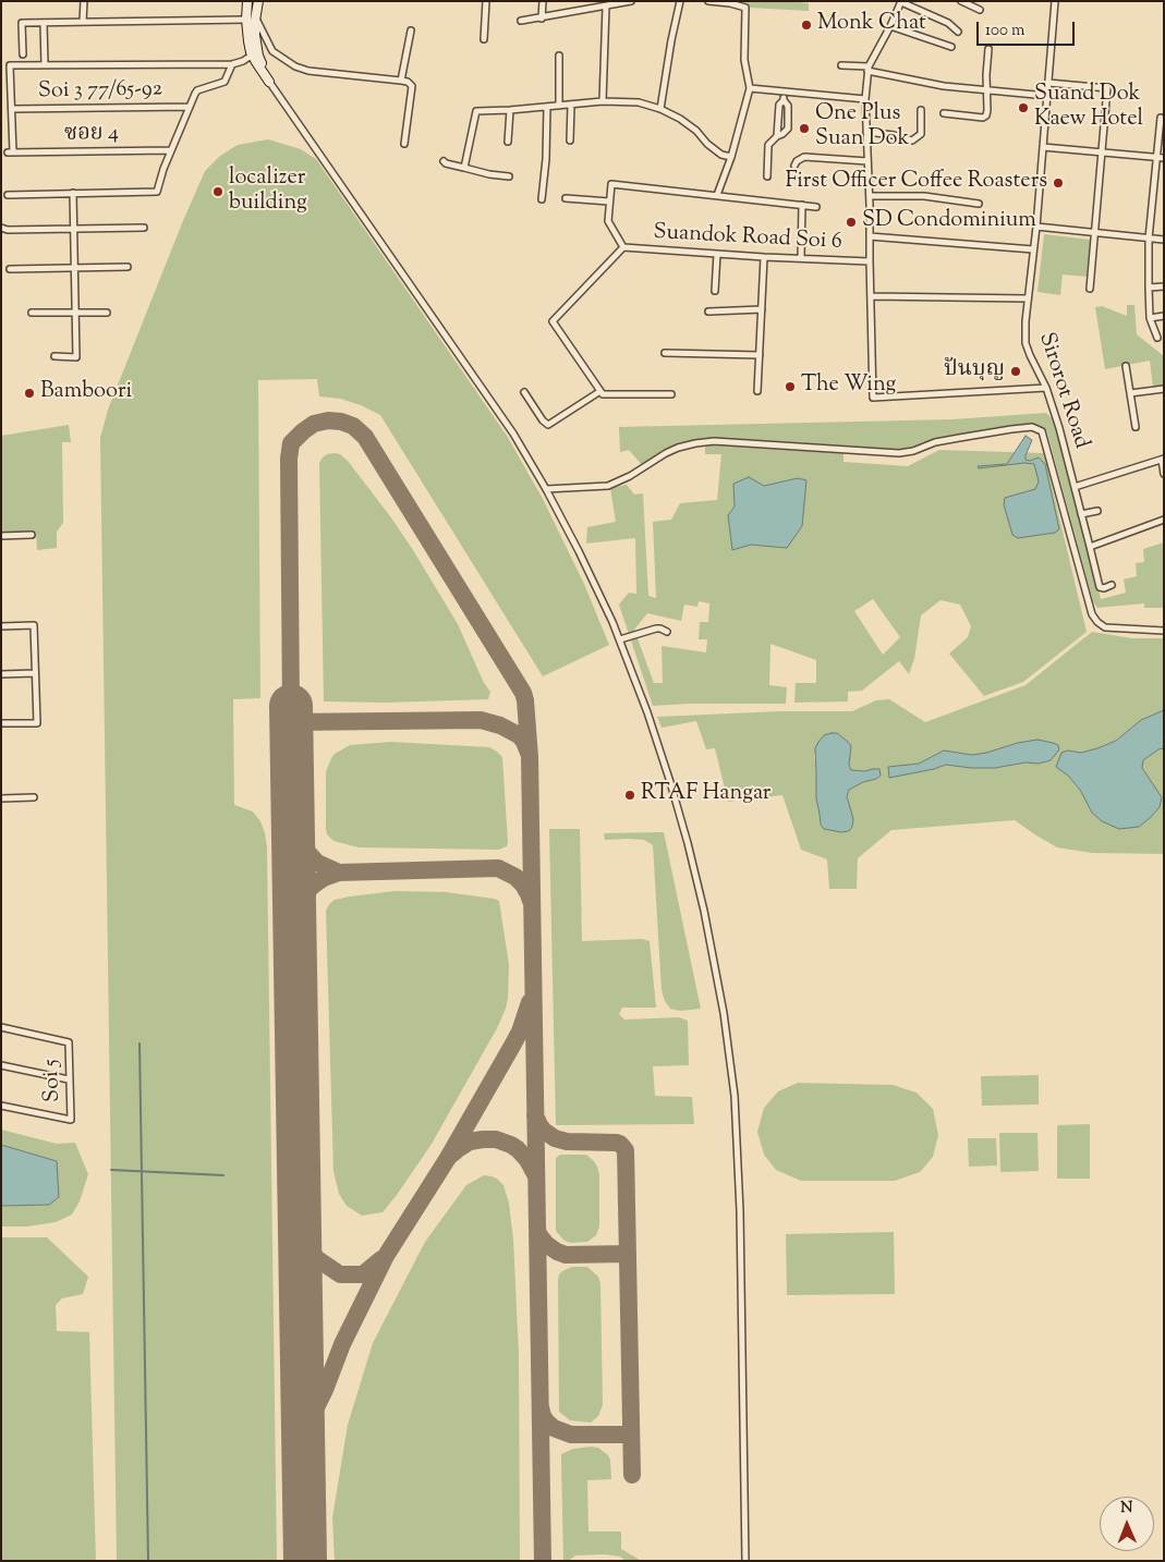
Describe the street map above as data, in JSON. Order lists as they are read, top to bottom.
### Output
{
  "streets": {
    "street": [
      "Soi 3 77/65-92",
      "ซอย 4",
      "Suandok Road Soi 6",
      "Sirorot Road",
      "Soi 5"
    ]
  },
  "crossings": [
    ["Soi 3 77/65-92", "ซอย 4"]
  ],
  "places": [
    "Monk Chat",
    "Suand Dok Kaew Hotel",
    "One Plus Suan Dok",
    "First Officer Coffee Roasters",
    "localizer building",
    "SD Condominium",
    "ปันบุญ",
    "The Wing",
    "Bamboori",
    "RTAF Hangar"
  ],
  "scale_bar": "100 m",
  "north": "top"
}
